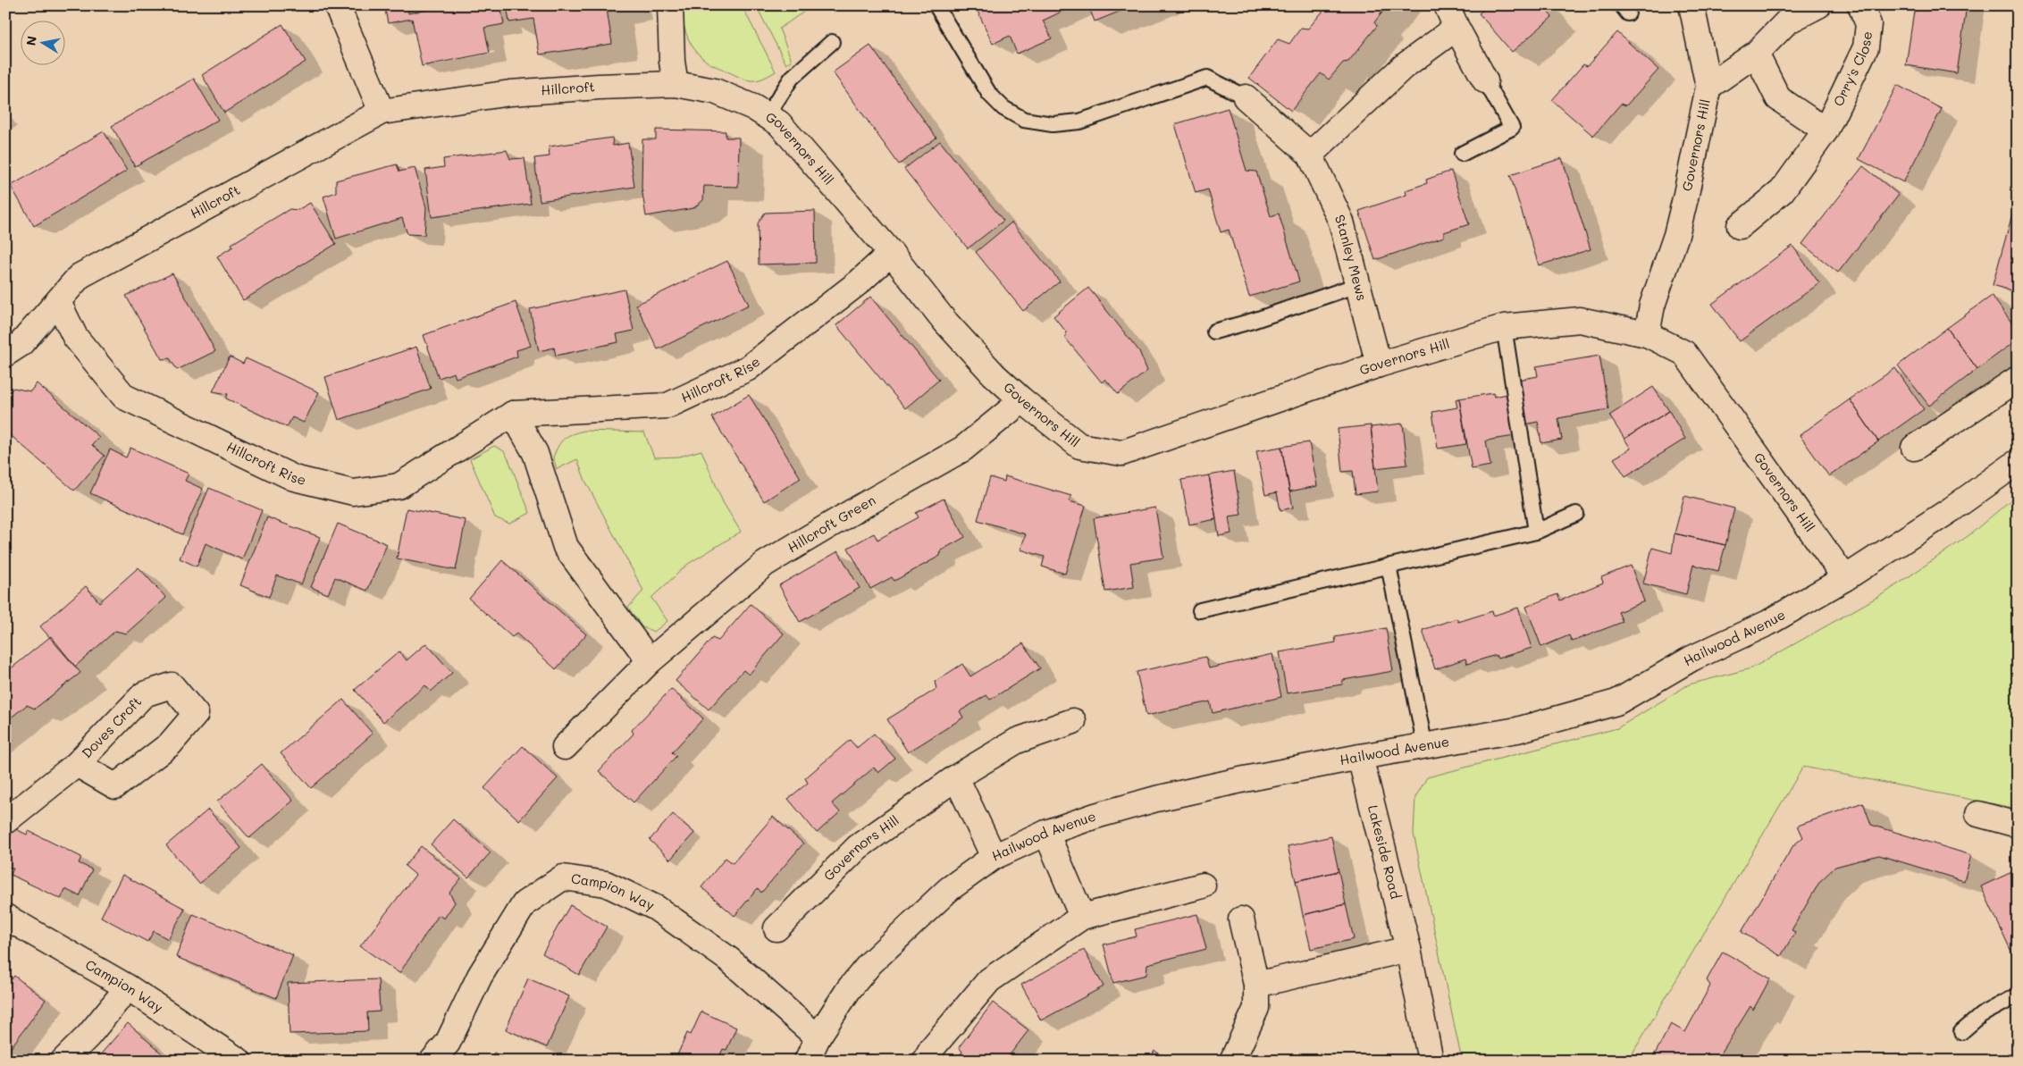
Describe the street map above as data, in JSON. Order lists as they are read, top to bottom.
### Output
{
  "streets": {
    "street": [
      "Orry's Close",
      "Hillcroft",
      "Governors Hill",
      "Stanley Mews",
      "Hillcroft Rise",
      "Hillcroft Green",
      "Hailwood Avenue",
      "Doves Croft",
      "Lakeside Road",
      "Campion Way"
    ]
  },
  "crossings": [
    ["Hillcroft", "Governors Hill"],
    ["Hillcroft", "Hillcroft Rise"],
    ["Governors Hill", "Stanley Mews"],
    ["Governors Hill", "Hillcroft Rise"],
    ["Governors Hill", "Hillcroft Green"],
    ["Governors Hill", "Hailwood Avenue"],
    ["Hailwood Avenue", "Lakeside Road"],
    ["Hailwood Avenue", "Campion Way"]
  ],
  "north": "left"
}
